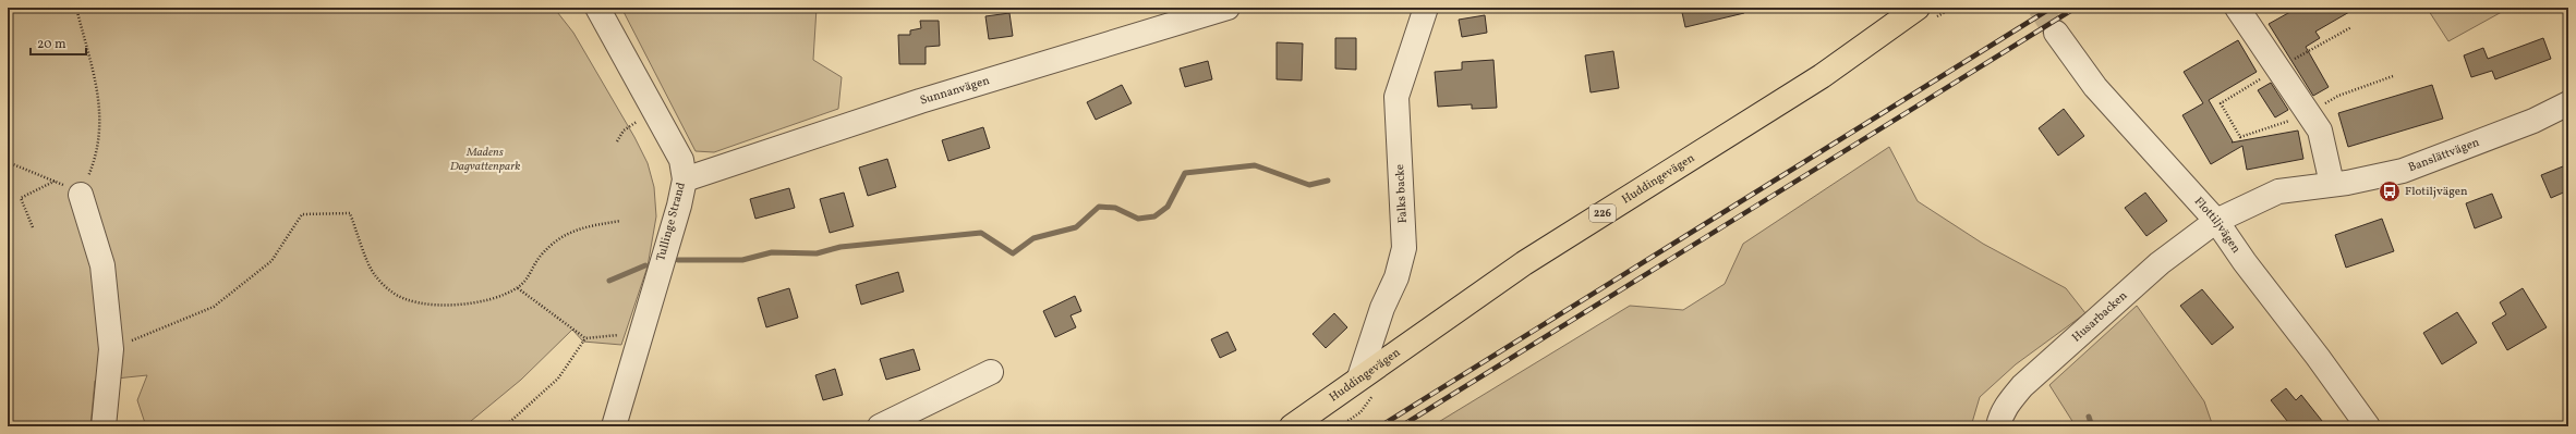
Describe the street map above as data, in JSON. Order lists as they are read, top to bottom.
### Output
{
  "streets": {
    "main road": ["Huddingevägen", "226"],
    "street": [
      "Sunnanvägen",
      "Banslättvägen",
      "Falks backe",
      "Tullinge Strand",
      "Flottiljvägen",
      "Husarbacken"
    ]
  },
  "crossings": [
    ["Sunnanvägen", "Tullinge Strand"],
    ["Banslättvägen", "Flottiljvägen"],
    ["Banslättvägen", "Husarbacken"],
    ["Huddingevägen", "Falks backe"],
    ["Flottiljvägen", "Husarbacken"]
  ],
  "parks": ["Madens Dagvattenpark"],
  "places": {
    "bus stop": ["Flotiljvägen"]
  },
  "scale_bar": "20 m"
}
